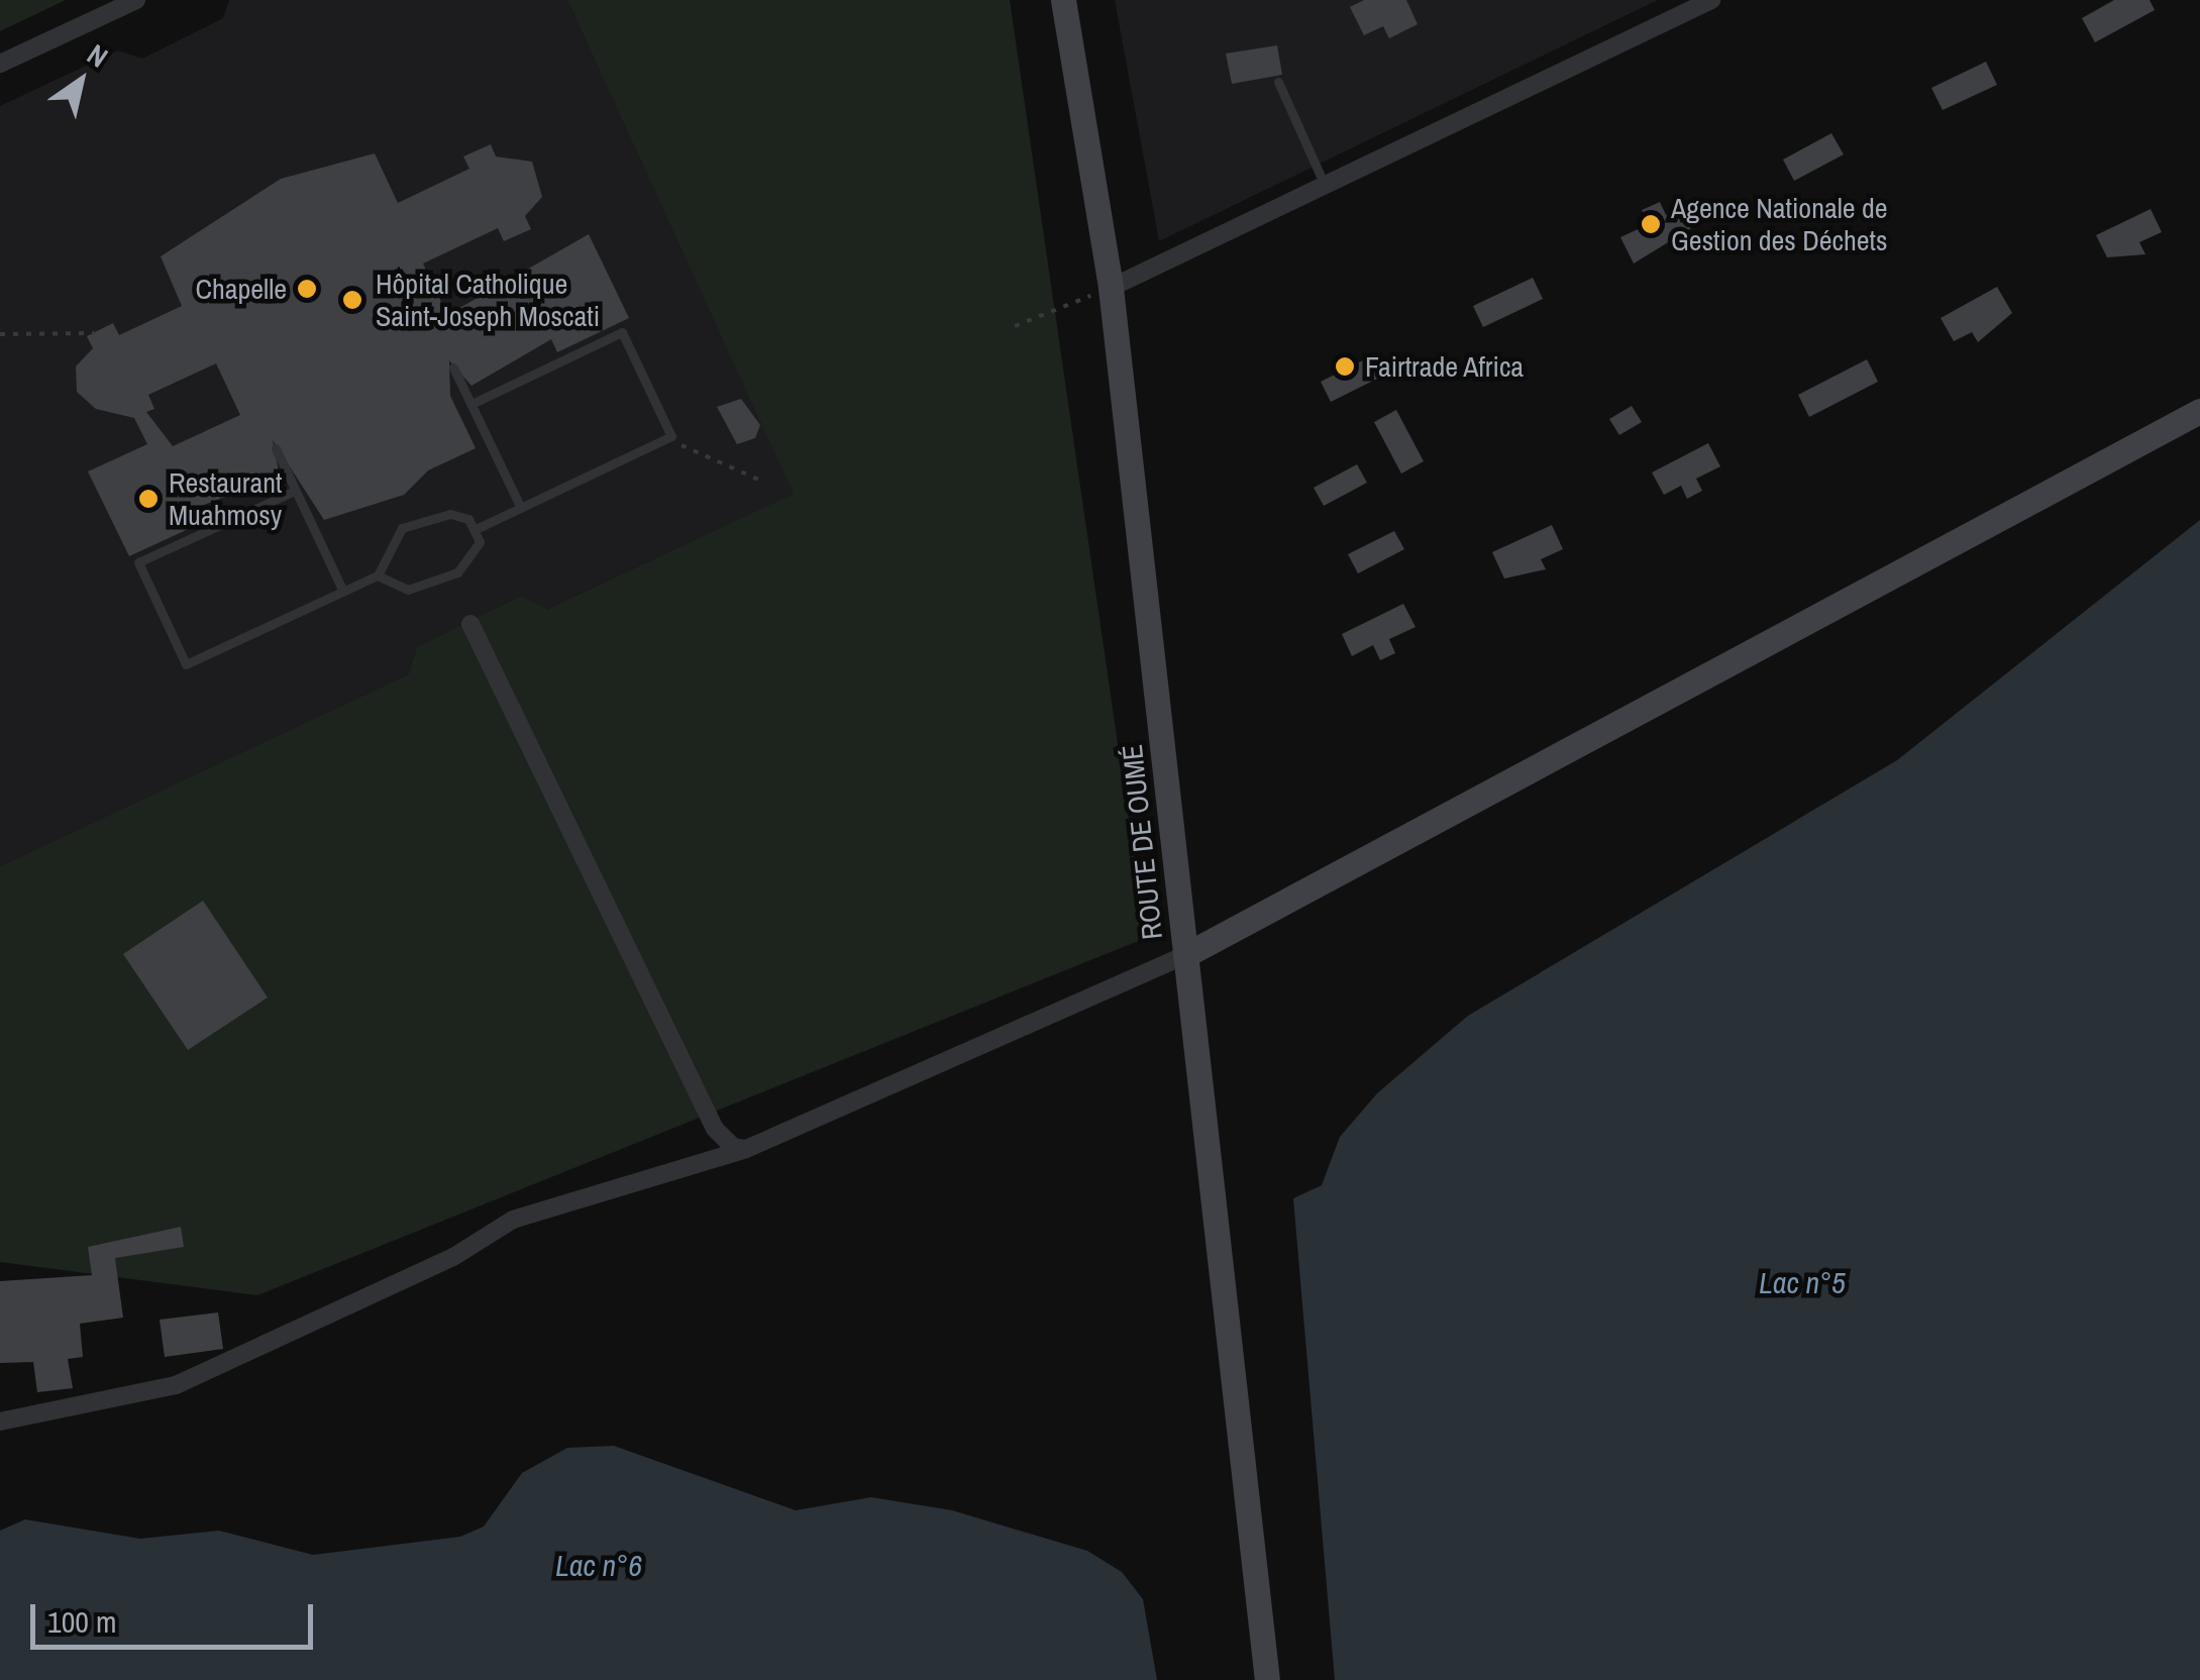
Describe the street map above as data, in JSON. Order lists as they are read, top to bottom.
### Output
{
  "streets": {
    "main road": ["ROUTE DE OUMÉ"]
  },
  "water": ["Lac n°5", "Lac n°6"],
  "places": [
    "Agence Nationale de Gestion des Déchets",
    "Chapelle",
    "Hôpital Catholique Saint-Joseph Moscati",
    "Fairtrade Africa",
    "Restaurant Muahmosy"
  ],
  "scale_bar": "100 m",
  "north": "top right"
}
